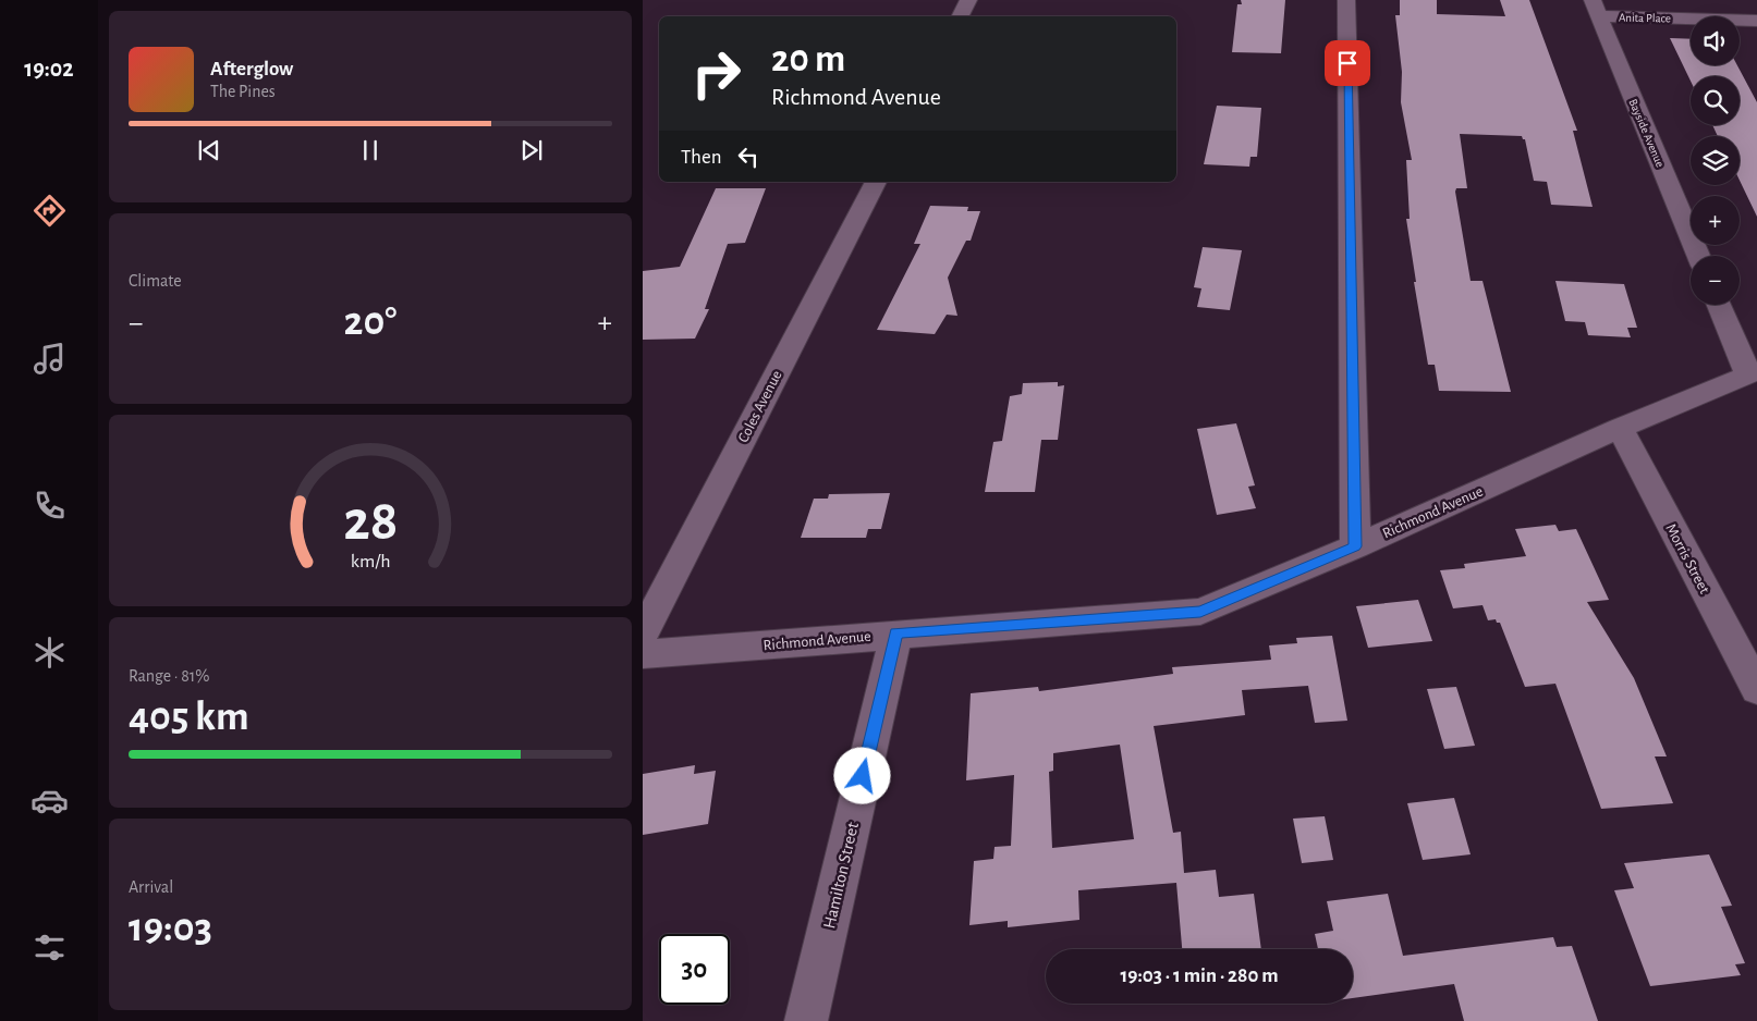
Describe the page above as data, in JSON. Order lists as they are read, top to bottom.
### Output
{
  "streets": {
    "street": [
      "Anita Place",
      "Bayside Avenue",
      "Coles Avenue",
      "Richmond Avenue",
      "Morris Street",
      "Hamilton Street"
    ]
  },
  "crossings": [
    ["Anita Place", "Bayside Avenue"],
    ["Richmond Avenue", "Morris Street"],
    ["Richmond Avenue", "Hamilton Street"]
  ],
  "page": {
    "tabs": "19:02",
    "map_buttons": ["+", "−"],
    "turn": ["20 m", "Richmond Avenue"],
    "song": ["Afterglow", "The Pines"],
    "then": "Then",
    "tile": [
      "Climate",
      ["Range · 81%", "405 km"],
      ["Arrival", "19:03"]
    ],
    "heat": ["−", "20°", "+"],
    "limit": "30",
    "trip": "19:03 · 1 min · 280 m",
    "gauge": ["28", "km/h"]
  }
}
